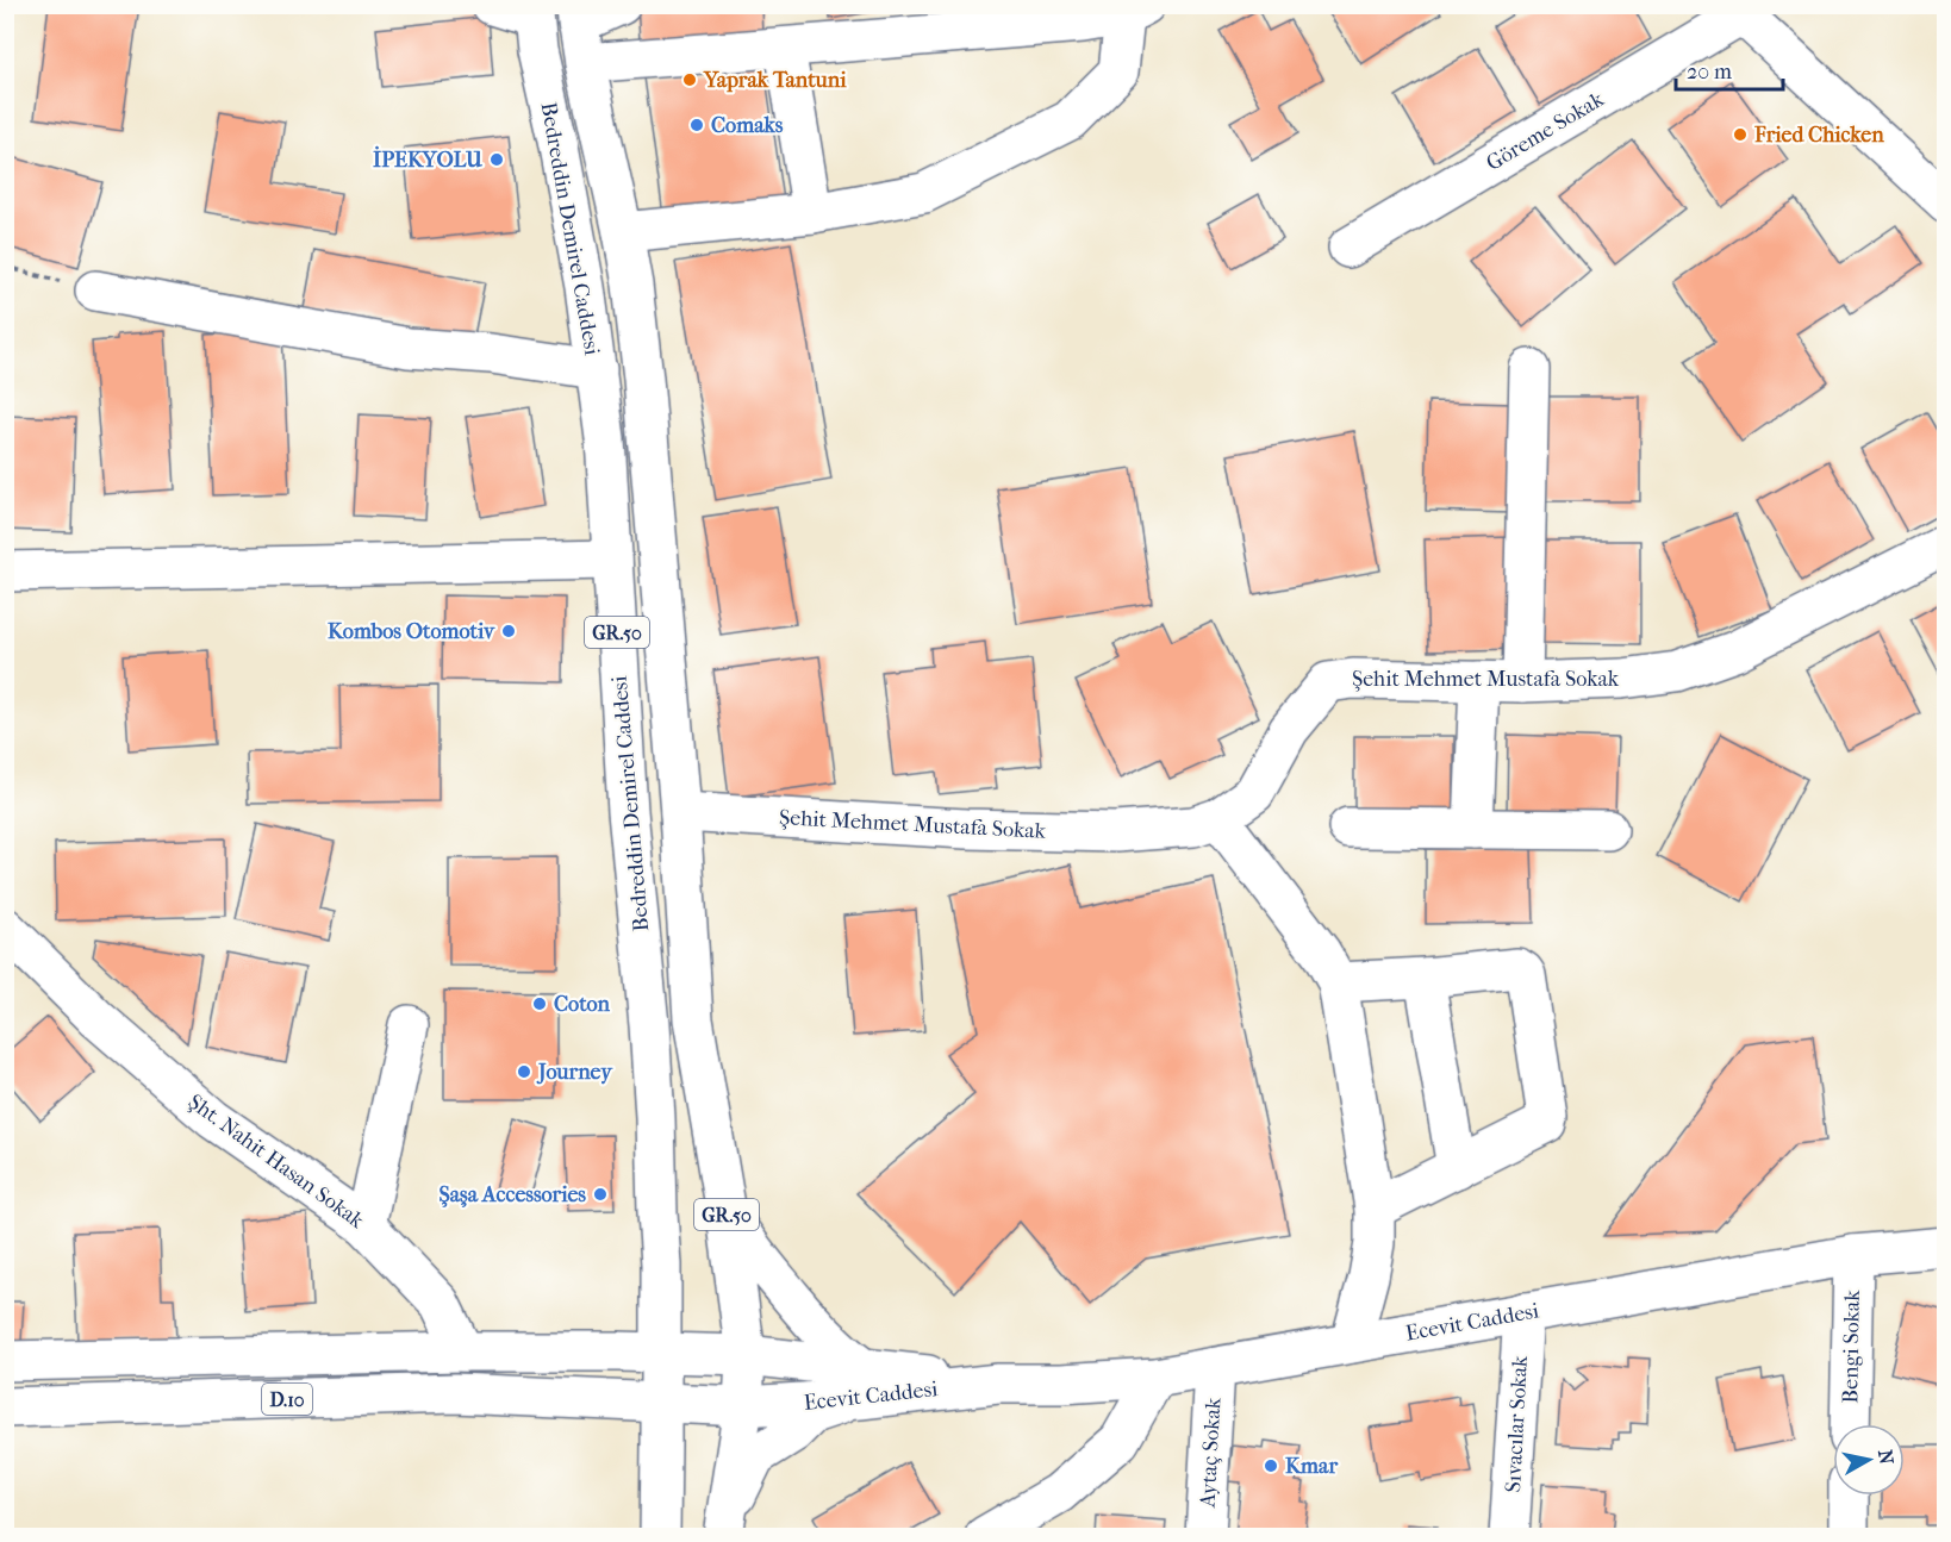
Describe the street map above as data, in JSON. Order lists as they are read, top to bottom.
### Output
{
  "streets": {
    "main road": [
      "Göreme Sokak",
      "Bedreddin Demirel Caddesi",
      "GR.50",
      "Şehit Mehmet Mustafa Sokak",
      "Şht. Nahit Hasan Sokak",
      "Ecevit Caddesi",
      "Bengi Sokak",
      "D.10",
      "Sıvacılar Sokak",
      "Aytaç Sokak"
    ]
  },
  "crossings": [
    ["Bedreddin Demirel Caddesi", "GR.50"],
    ["Bedreddin Demirel Caddesi", "Şehit Mehmet Mustafa Sokak"],
    ["Bedreddin Demirel Caddesi", "D.10"],
    ["GR.50", "Ecevit Caddesi"],
    ["GR.50", "D.10"],
    ["Şht. Nahit Hasan Sokak", "D.10"],
    ["Ecevit Caddesi", "Bengi Sokak"],
    ["Ecevit Caddesi", "D.10"],
    ["Ecevit Caddesi", "Sıvacılar Sokak"],
    ["Ecevit Caddesi", "Aytaç Sokak"]
  ],
  "places": [
    "Yaprak Tantuni",
    "Comaks",
    "Fried Chicken",
    "İPEKYOLU",
    "Kombos Otomotiv",
    "Coton",
    "Journey",
    "Şaşa Accessories",
    "Kmar"
  ],
  "scale_bar": "20 m",
  "north": "right"
}
